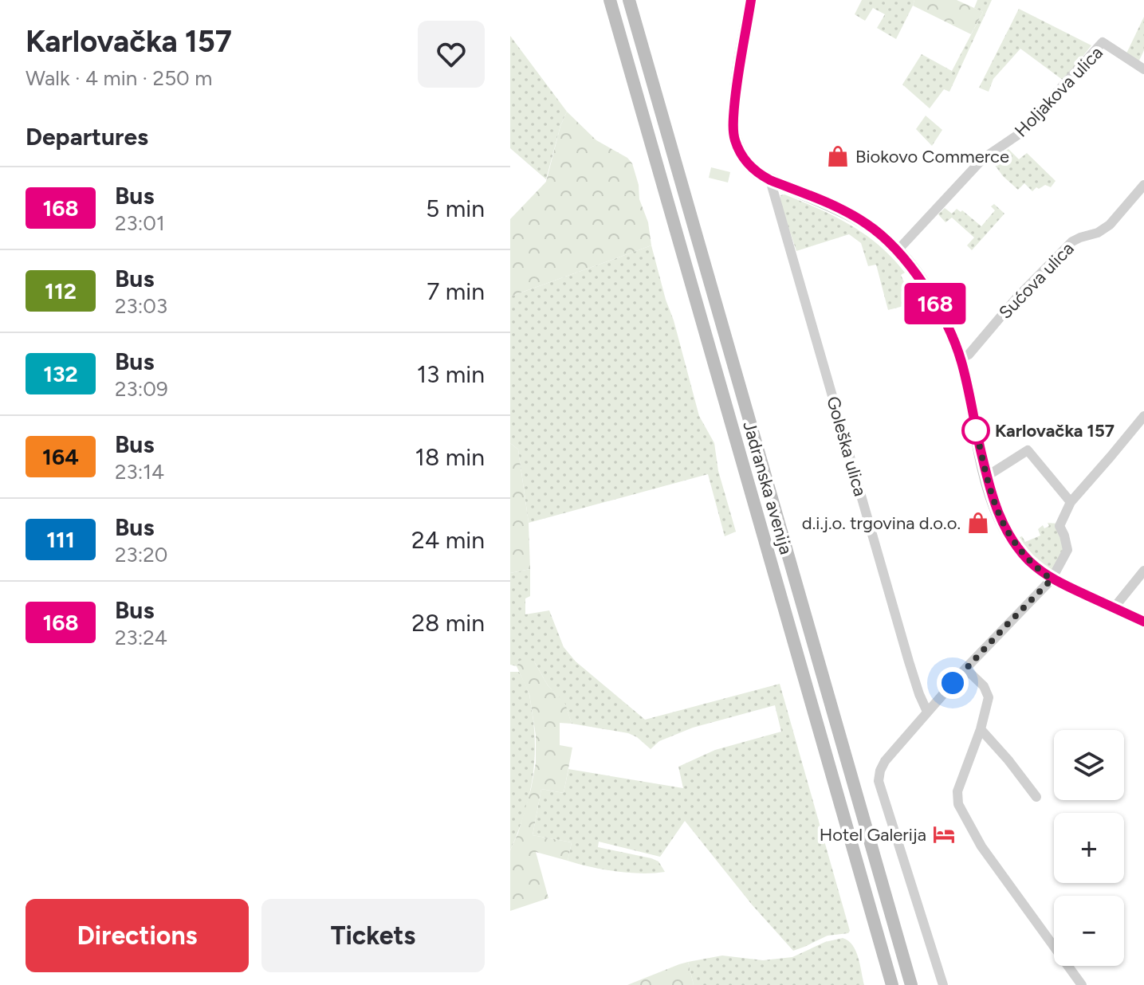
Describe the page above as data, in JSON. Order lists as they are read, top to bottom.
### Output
{
  "streets": {
    "main road": ["Jadranska avenija"],
    "street": ["Holjakova ulica", "Sućova ulica", "Goleška ulica"]
  },
  "places": {
    "shop": ["Biokovo Commerce", "d.i.j.o. trgovina d.o.o."],
    "other": ["Karlovačka 157"],
    "hotel": ["Hotel Galerija"]
  },
  "lines": ["bus line 168"],
  "page": {
    "heading": [
      ["Karlovačka 157", "Walk · 4 min · 250 m"],
      "Departures"
    ],
    "on_map": "168",
    "list": [
      {
        "mark": "168",
        "name": "Bus",
        "note": "23:01",
        "value": "5 min"
      },
      {
        "mark": "112",
        "name": "Bus",
        "note": "23:03",
        "value": "7 min"
      },
      {
        "mark": "132",
        "name": "Bus",
        "note": "23:09",
        "value": "13 min"
      },
      {
        "mark": "164",
        "name": "Bus",
        "note": "23:14",
        "value": "18 min"
      },
      {
        "mark": "111",
        "name": "Bus",
        "note": "23:20",
        "value": "24 min"
      },
      {
        "mark": "168",
        "name": "Bus",
        "note": "23:24",
        "value": "28 min"
      }
    ],
    "map_buttons": ["+", "−"],
    "buttons": ["Directions", "Tickets"]
  }
}
